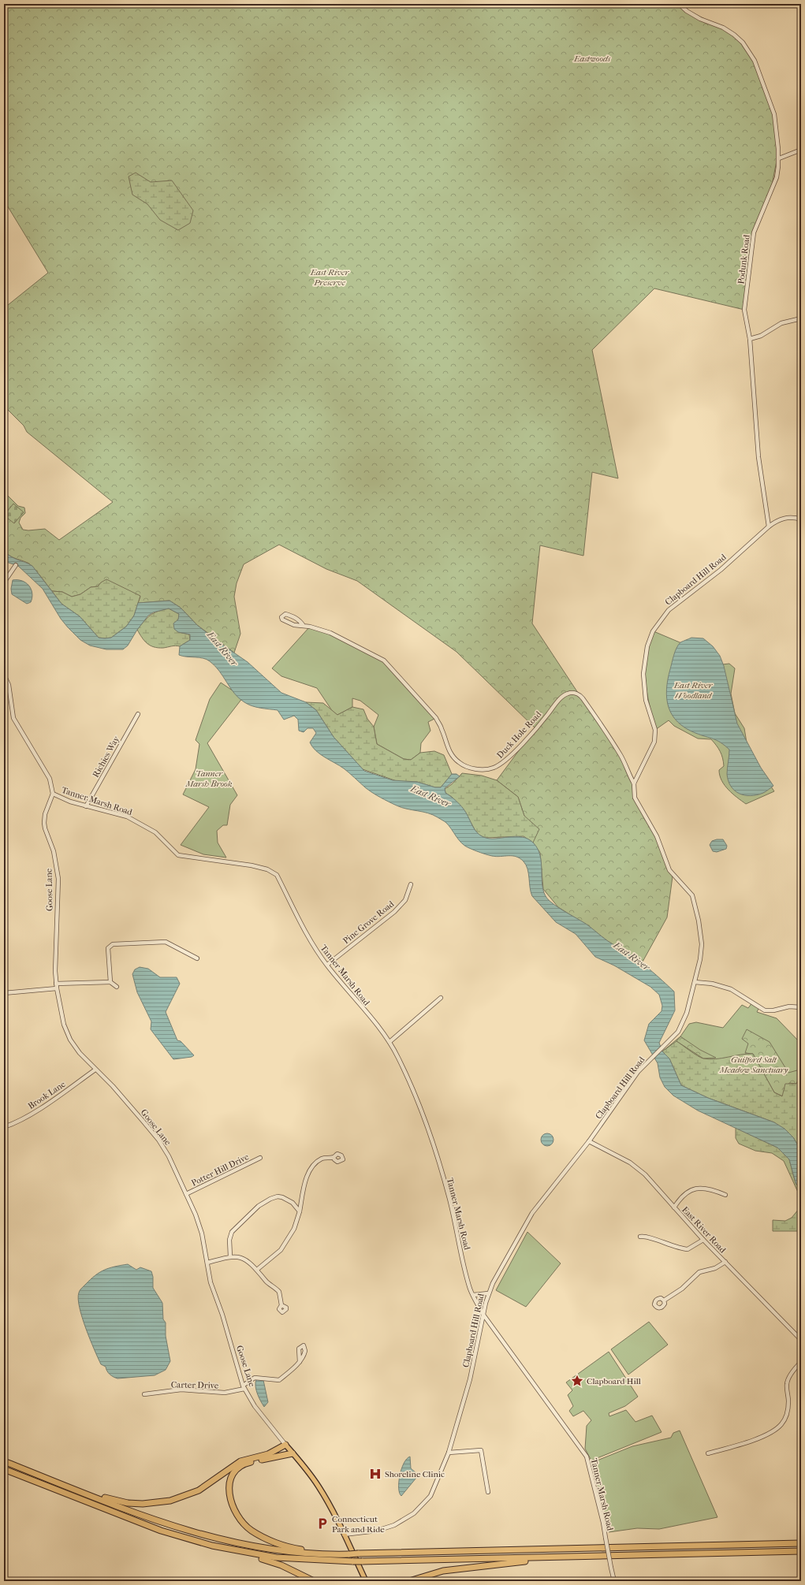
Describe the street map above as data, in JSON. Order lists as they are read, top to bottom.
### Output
{
  "streets": {
    "main road": ["Goose Lane"],
    "street": [
      "Podunk Road",
      "Clapboard Hill Road",
      "Duck Hole Road",
      "Richies Way",
      "Tanner Marsh Road",
      "Pine Grove Road",
      "Brook Lane",
      "Potter Hill Drive",
      "East River Road",
      "Carter Drive"
    ]
  },
  "crossings": [
    ["Podunk Road", "Clapboard Hill Road"],
    ["Clapboard Hill Road", "Duck Hole Road"],
    ["Clapboard Hill Road", "Tanner Marsh Road"],
    ["Clapboard Hill Road", "Goose Lane"],
    ["Clapboard Hill Road", "East River Road"],
    ["Richies Way", "Tanner Marsh Road"],
    ["Tanner Marsh Road", "Goose Lane"],
    ["Tanner Marsh Road", "Pine Grove Road"],
    ["Goose Lane", "Brook Lane"],
    ["Goose Lane", "Potter Hill Drive"],
    ["Goose Lane", "Carter Drive"]
  ],
  "water": ["East River"],
  "parks": [
    "Eastwoods",
    "East River Preserve",
    "East River Woodland",
    "Tanner Marsh Brook",
    "Guilford Salt Meadow Sanctuary"
  ],
  "places": {
    "place": ["Clapboard Hill"],
    "hospital": ["Shoreline Clinic"],
    "parking": ["Connecticut Park and Ride"]
  }
}
